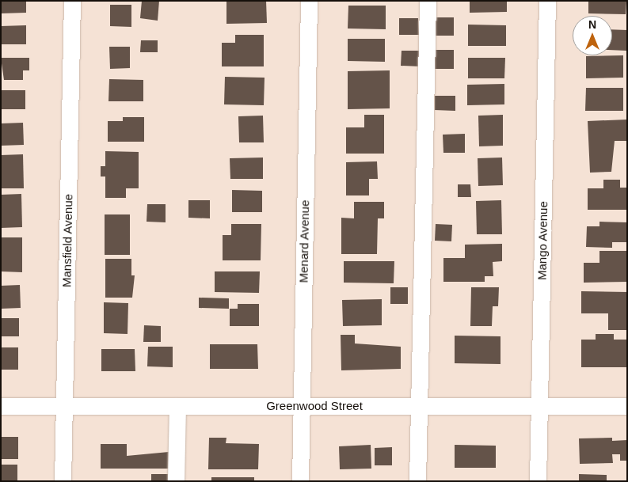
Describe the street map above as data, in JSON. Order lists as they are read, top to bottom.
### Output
{
  "streets": {
    "street": [
      "Mansfield Avenue",
      "Mango Avenue",
      "Menard Avenue",
      "Greenwood Street"
    ]
  },
  "crossings": [
    ["Mansfield Avenue", "Greenwood Street"],
    ["Mango Avenue", "Greenwood Street"],
    ["Menard Avenue", "Greenwood Street"]
  ],
  "north": "top"
}
